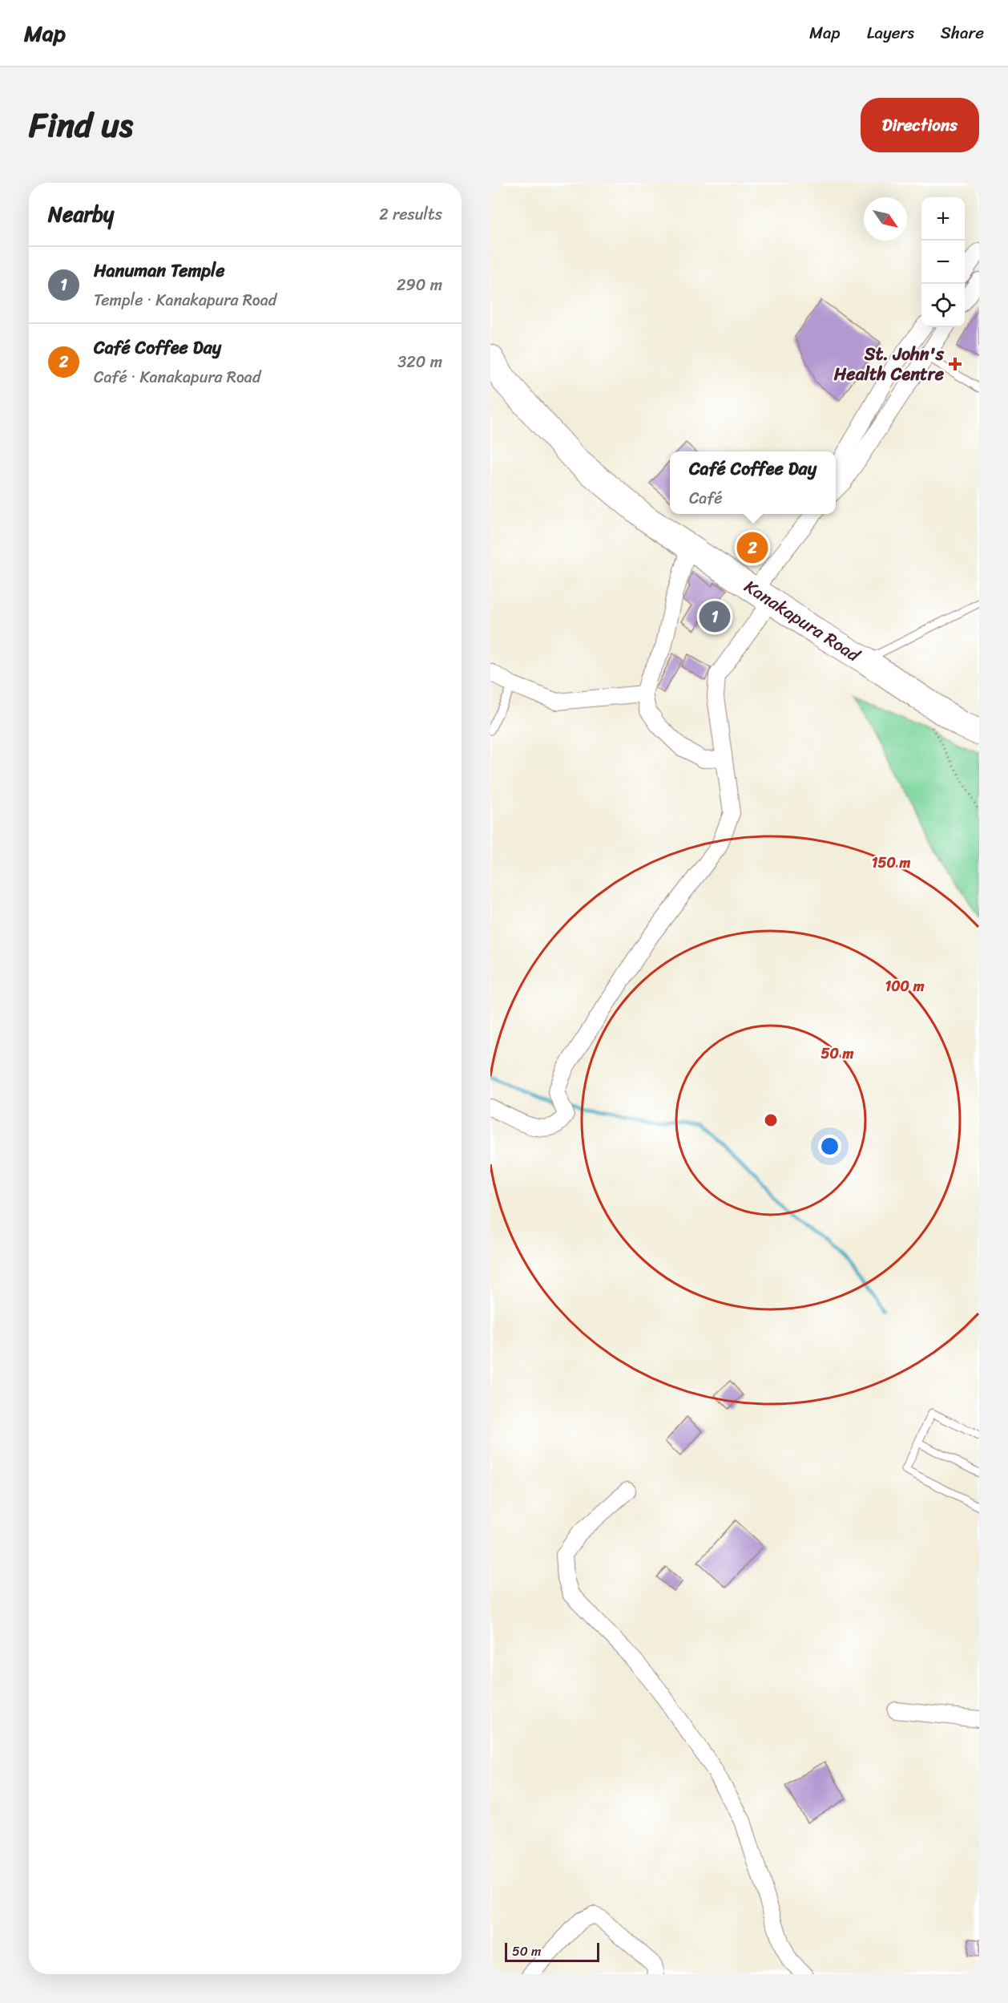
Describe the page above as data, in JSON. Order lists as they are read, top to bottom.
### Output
{
  "streets": {
    "highway": ["Kanakapura Road"]
  },
  "places": {
    "health": ["St. John's Health Centre"]
  },
  "scale_bar": "50 m",
  "north": "bottom right",
  "page": {
    "header": "Map",
    "nav": ["Map", "Layers", "Share"],
    "title": "Find us",
    "buttons": "Directions",
    "heading": ["Nearby", "2 results"],
    "map_buttons": ["+", "−"],
    "list": [
      {
        "mark": "1",
        "name": "Hanuman Temple",
        "note": "Temple · Kanakapura Road",
        "value": "290 m"
      },
      {
        "mark": "2",
        "name": "Café Coffee Day",
        "note": "Café · Kanakapura Road",
        "value": "320 m"
      }
    ],
    "popup": ["Café Coffee Day", "Café"],
    "pins": ["2", "1"],
    "scale": "50 m"
  },
  "rings": ["150 m", "100 m", "50 m"]
}
